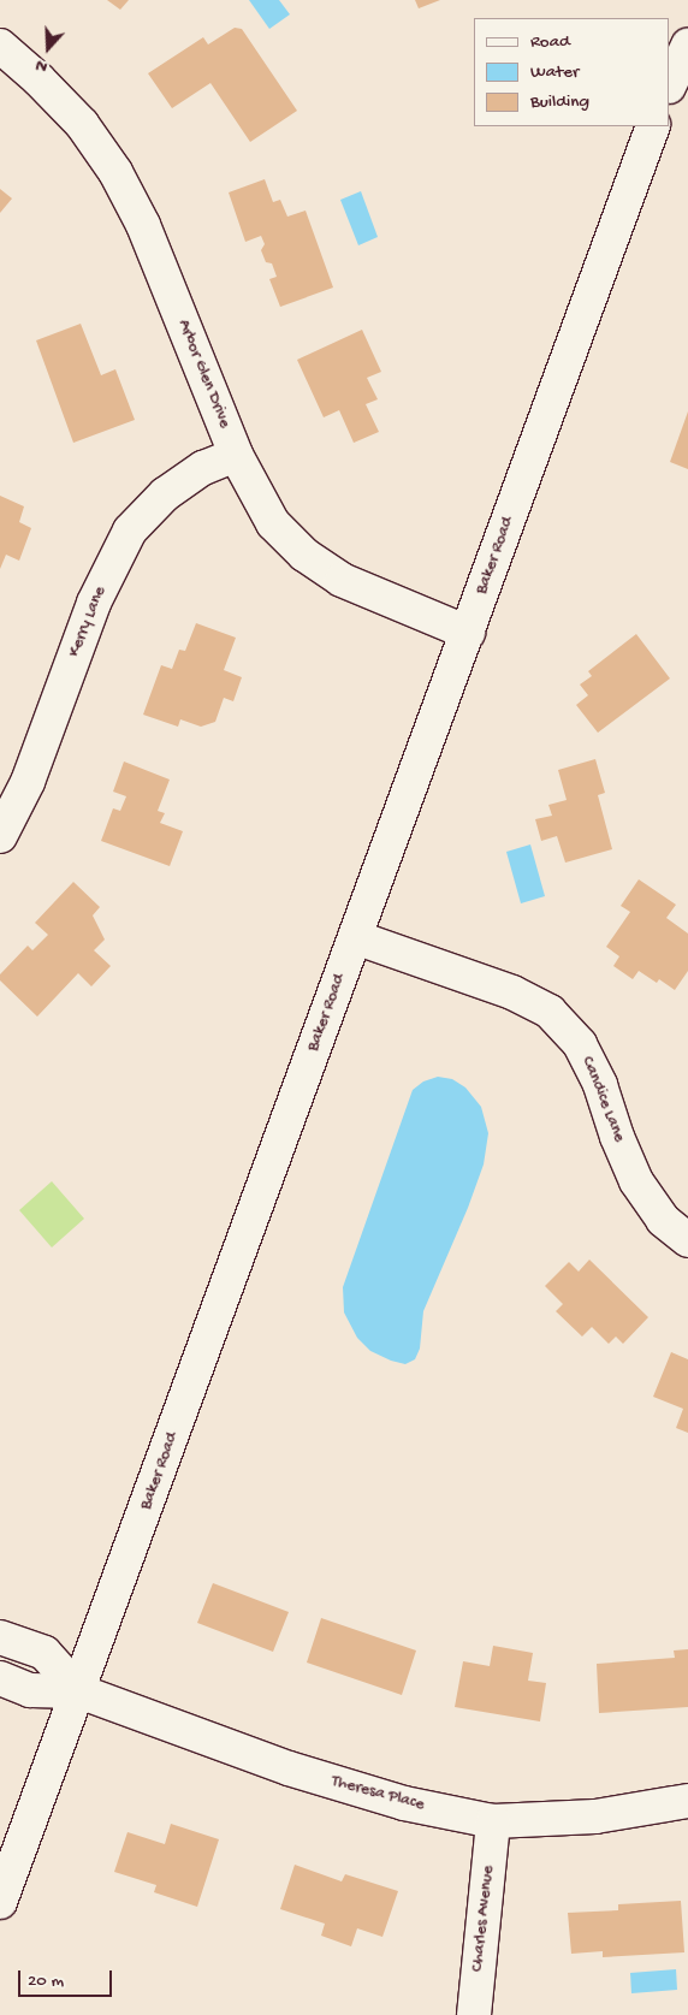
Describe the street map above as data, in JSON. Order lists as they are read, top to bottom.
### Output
{
  "streets": {
    "street": [
      "Arbor Glen Drive",
      "Baker Road",
      "Kerry Lane",
      "Candice Lane",
      "Theresa Place",
      "Charles Avenue"
    ]
  },
  "crossings": [
    ["Arbor Glen Drive", "Baker Road"],
    ["Arbor Glen Drive", "Kerry Lane"],
    ["Baker Road", "Candice Lane"],
    ["Baker Road", "Theresa Place"],
    ["Theresa Place", "Charles Avenue"]
  ],
  "legend": ["Road", "Water", "Building"],
  "scale_bar": "20 m",
  "north": "bottom"
}
